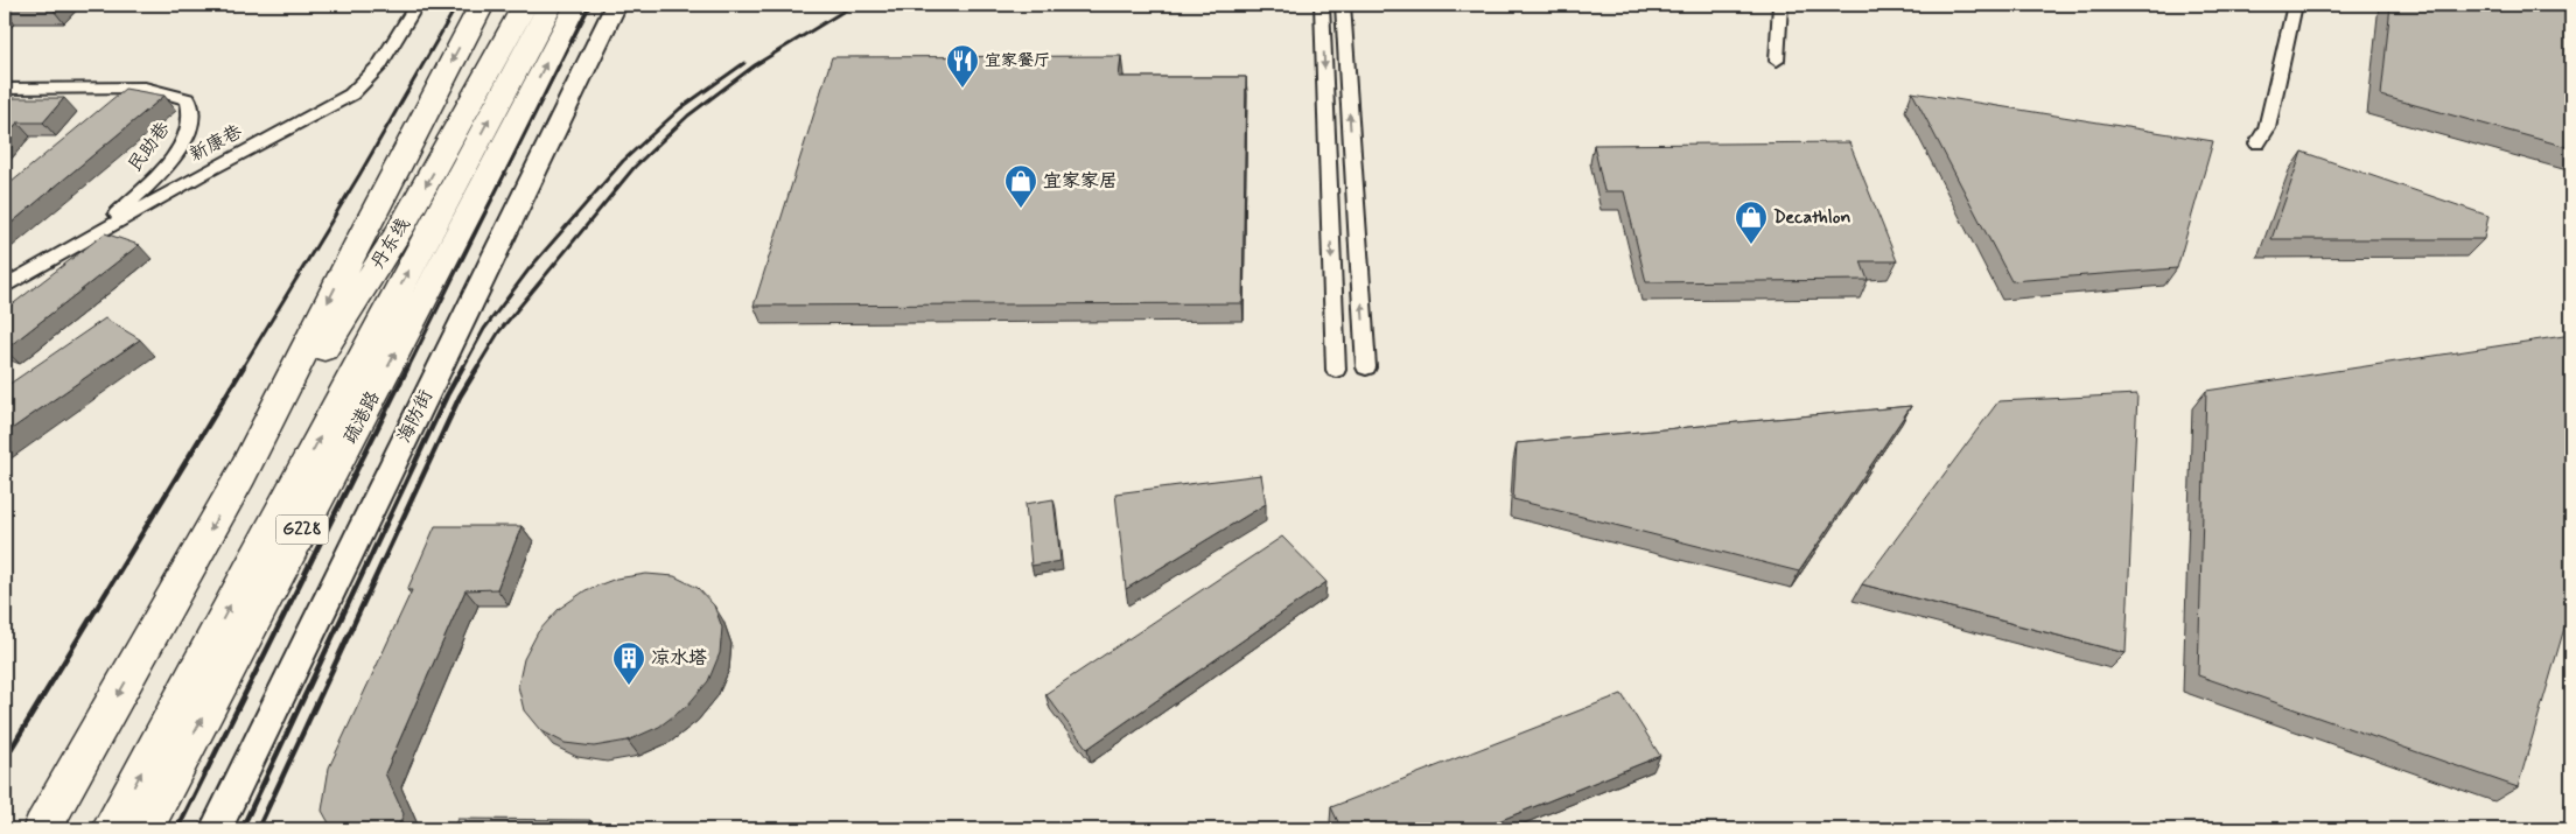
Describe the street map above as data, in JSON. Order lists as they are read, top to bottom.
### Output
{
  "streets": {
    "highway": ["丹东线", "疏港路", "G228"],
    "street": ["新康巷", "民助巷", "海防街"]
  },
  "crossings": [
    ["新康巷", "民助巷"]
  ],
  "places": {
    "restaurant": ["宜家餐厅"],
    "shop": ["宜家家居", "Decathlon"],
    "building": ["凉水塔"]
  }
}
